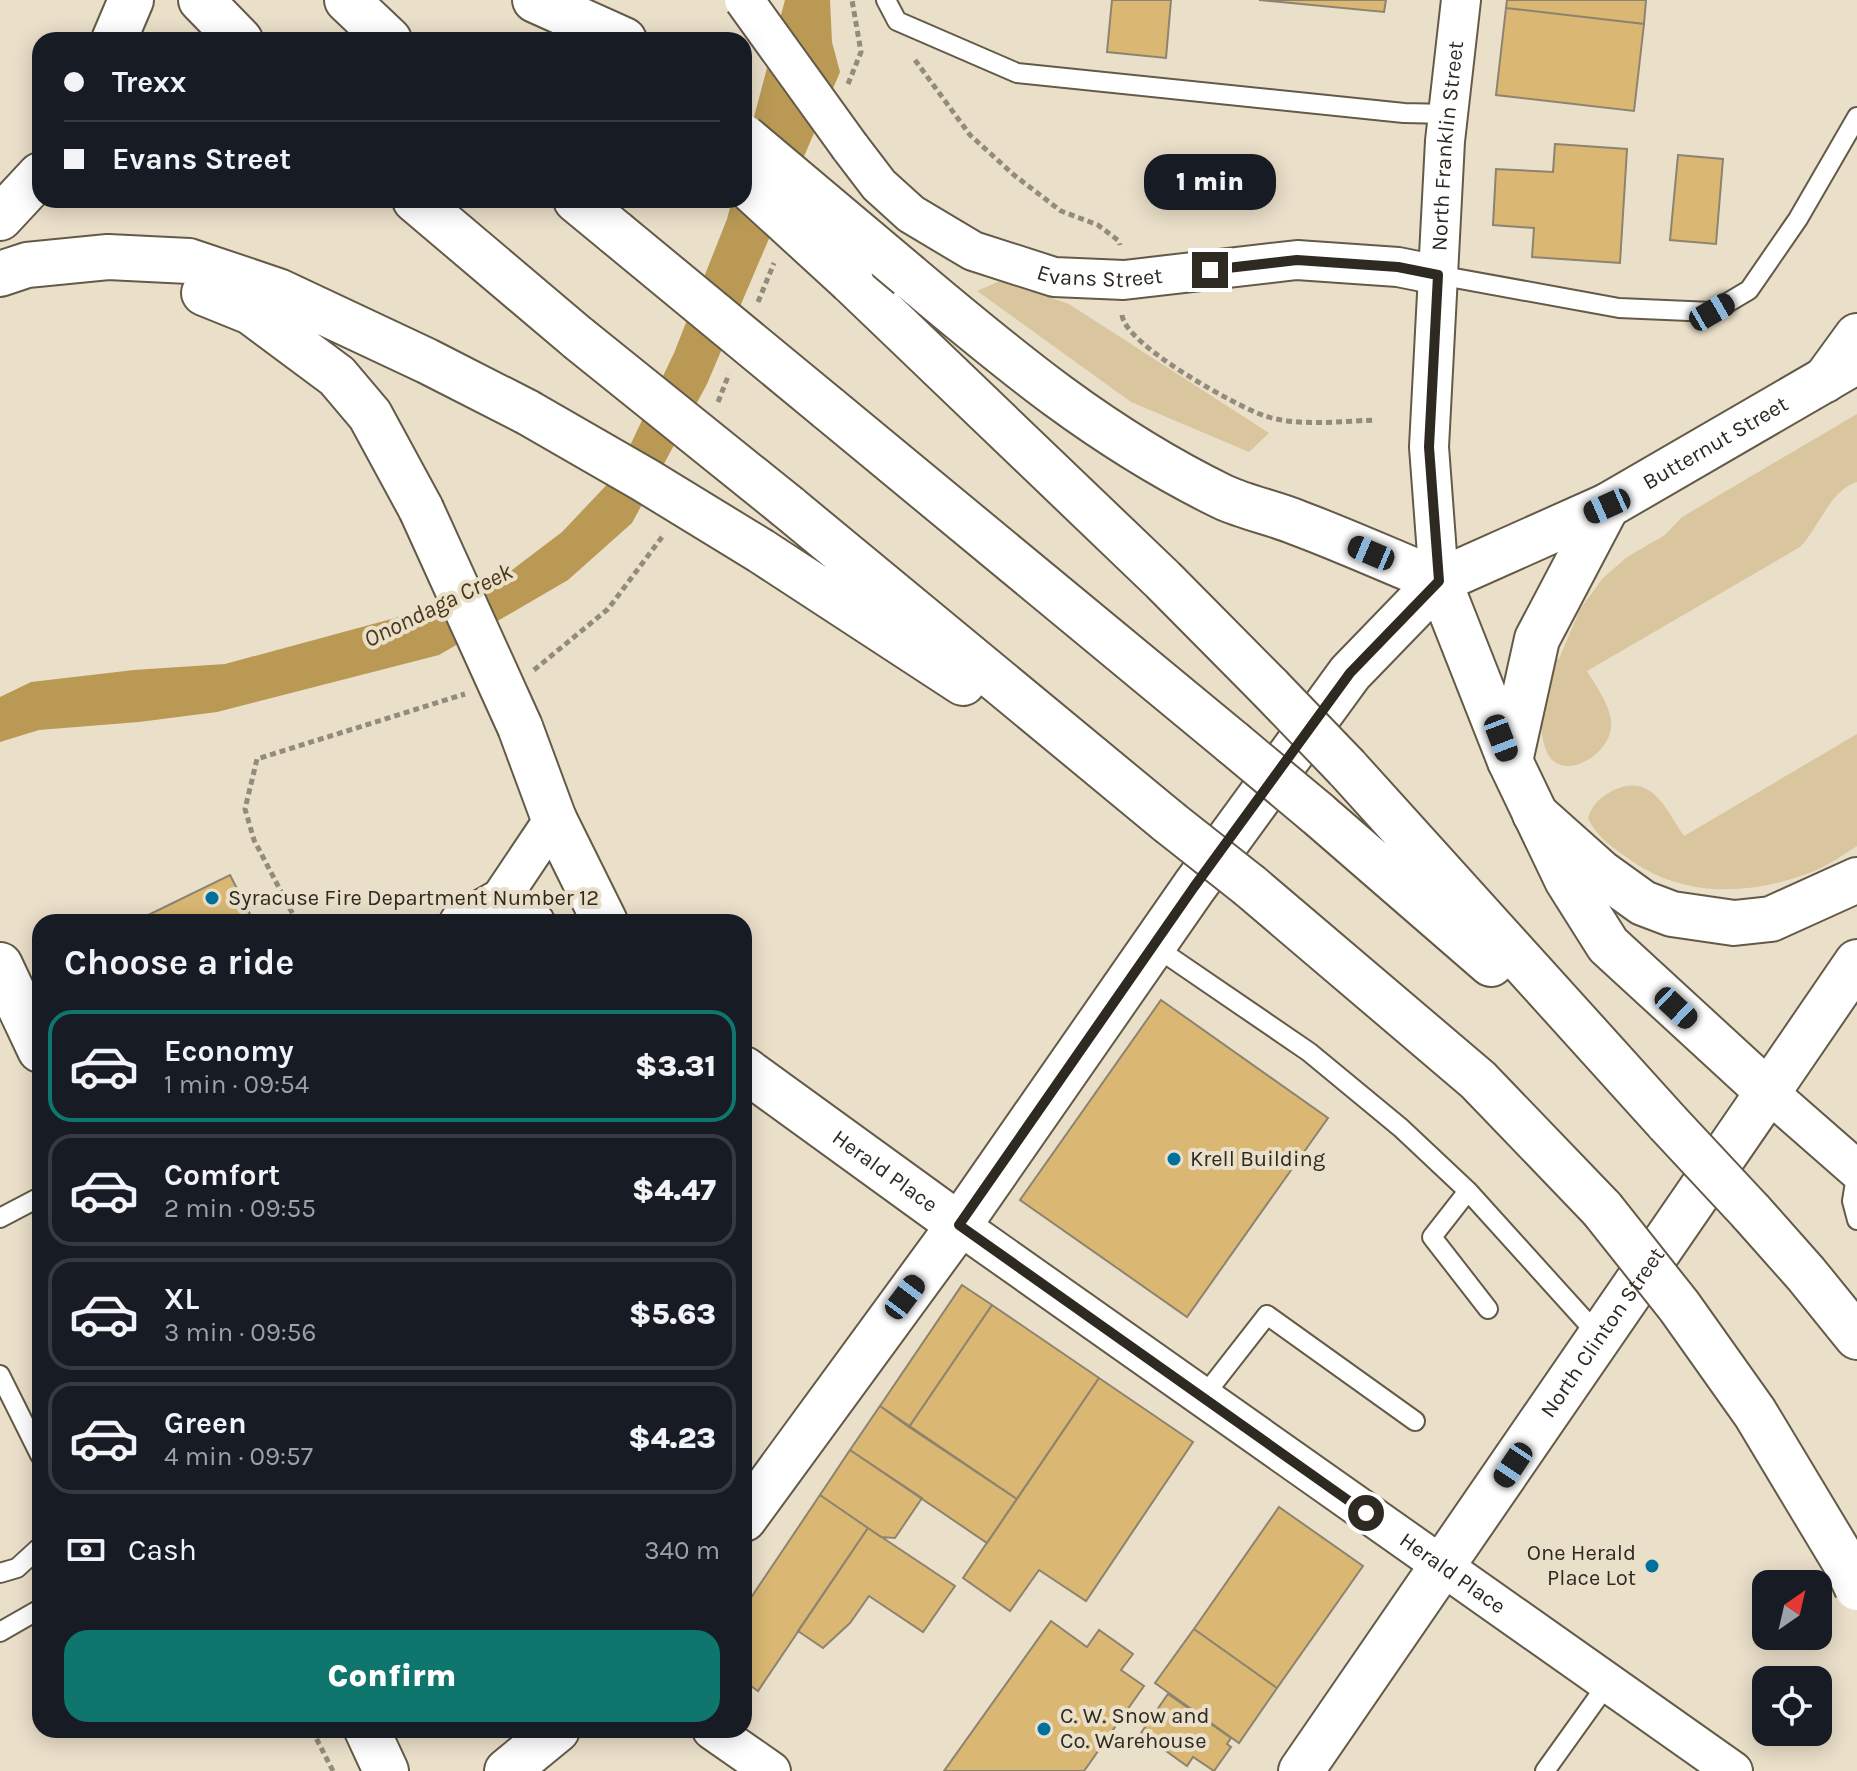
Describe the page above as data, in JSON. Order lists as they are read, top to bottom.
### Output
{
  "streets": {
    "main road": ["Butternut Street", "Herald Place", "North Clinton Street"],
    "street": ["North Franklin Street", "Evans Street"]
  },
  "crossings": [
    ["North Franklin Street", "Evans Street"],
    ["North Franklin Street", "Butternut Street"],
    ["Herald Place", "North Clinton Street"]
  ],
  "water": ["Onondaga Creek"],
  "places": [
    "Syracuse Fire Department Number 12",
    "Krell Building",
    "One Herald Place Lot",
    "C. W. Snow and Co. Warehouse"
  ],
  "north": "top right",
  "page": {
    "banner": ["Trexx", "Evans Street"],
    "bubble": "1 min",
    "heading": "Choose a ride",
    "list": [
      {
        "name": "Economy",
        "note": "1 min · 09:54",
        "value": "$3.31"
      },
      {
        "name": "Comfort",
        "note": "2 min · 09:55",
        "value": "$4.47"
      },
      {
        "name": "XL",
        "note": "3 min · 09:56",
        "value": "$5.63"
      },
      {
        "name": "Green",
        "note": "4 min · 09:57",
        "value": "$4.23"
      }
    ],
    "pay": ["Cash", "340 m"],
    "buttons": "Confirm"
  }
}
